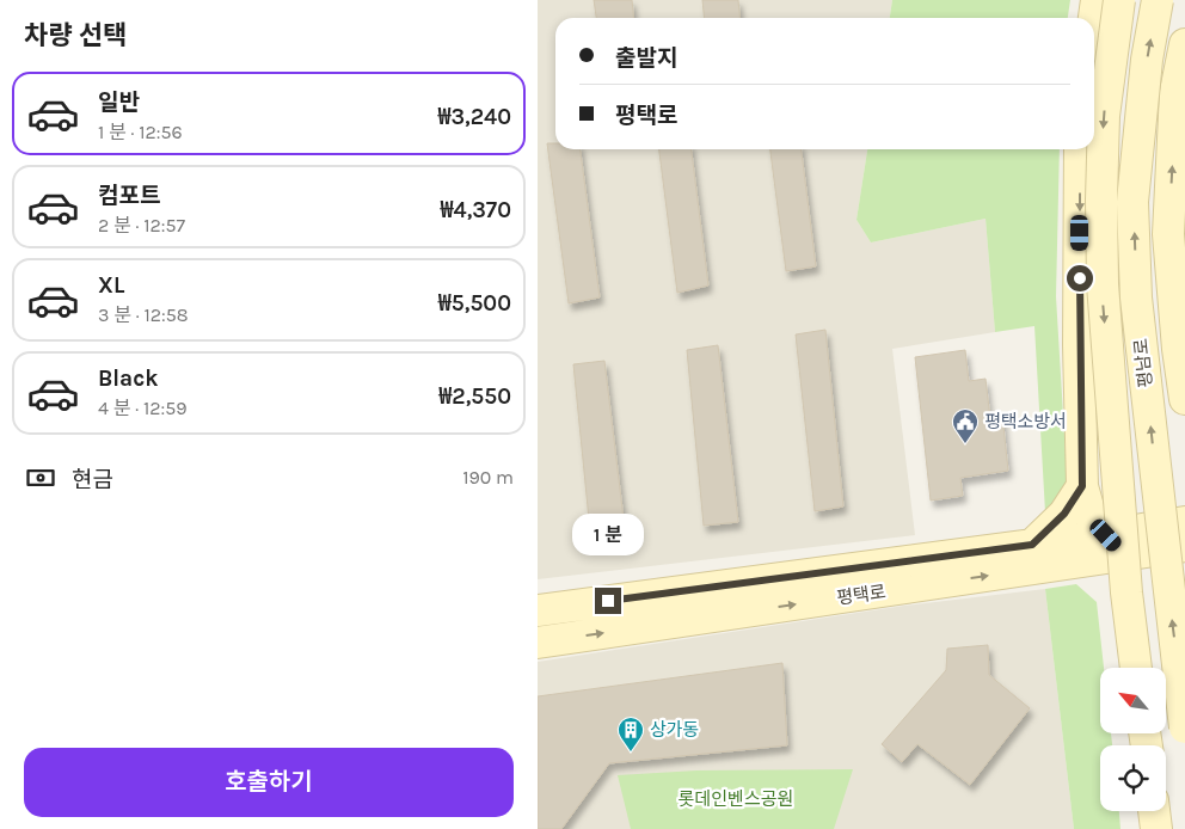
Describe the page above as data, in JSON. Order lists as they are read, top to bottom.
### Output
{
  "streets": {
    "main road": ["평남로", "평택로"]
  },
  "parks": ["롯데인벤스공원"],
  "places": {
    "public building": ["평택소방서"],
    "building": ["상가동"]
  },
  "north": "top left",
  "page": {
    "heading": "차량 선택",
    "banner": ["출발지", "평택로"],
    "list": [
      {
        "name": "일반",
        "note": "1 분 · 12:56",
        "value": "₩3,240"
      },
      {
        "name": "컴포트",
        "note": "2 분 · 12:57",
        "value": "₩4,370"
      },
      {
        "name": "XL",
        "note": "3 분 · 12:58",
        "value": "₩5,500"
      },
      {
        "name": "Black",
        "note": "4 분 · 12:59",
        "value": "₩2,550"
      }
    ],
    "pay": ["현금", "190 m"],
    "bubble": "1 분",
    "buttons": "호출하기"
  }
}
